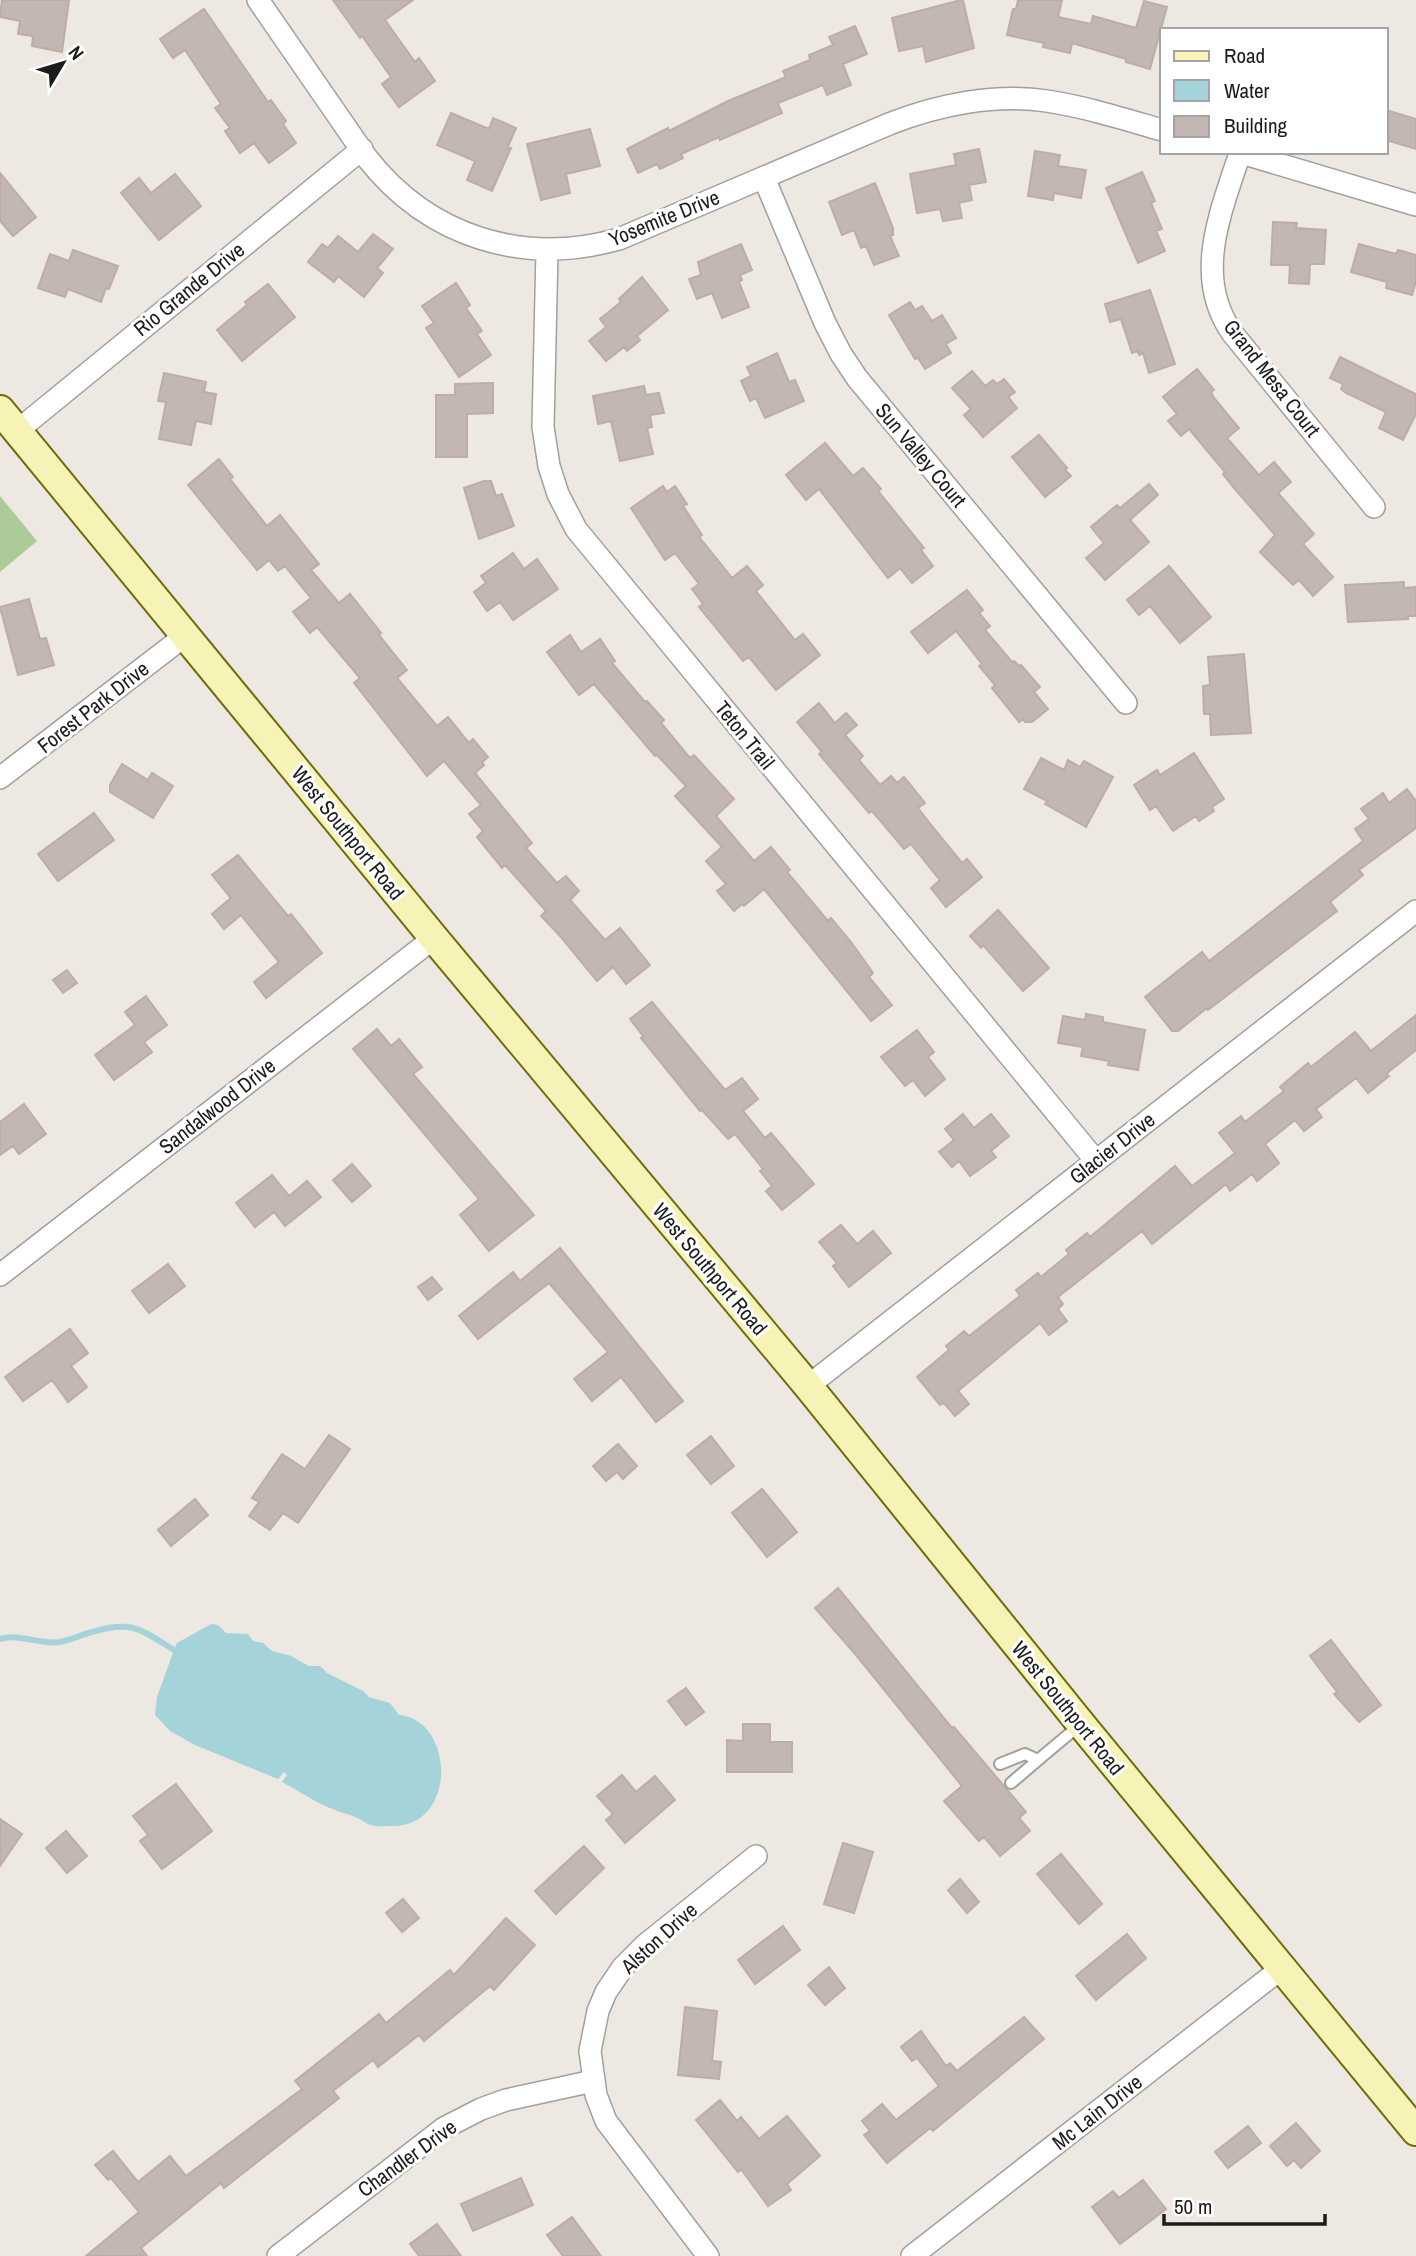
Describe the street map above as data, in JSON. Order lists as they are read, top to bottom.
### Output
{
  "streets": {
    "main road": ["West Southport Road"],
    "street": [
      "Yosemite Drive",
      "Rio Grande Drive",
      "Grand Mesa Court",
      "Sun Valley Court",
      "Forest Park Drive",
      "Teton Trail",
      "Sandalwood Drive",
      "Glacier Drive",
      "Alston Drive",
      "Mc Lain Drive",
      "Chandler Drive"
    ]
  },
  "crossings": [
    ["Yosemite Drive", "Rio Grande Drive"],
    ["Yosemite Drive", "Sun Valley Court"],
    ["Yosemite Drive", "Teton Trail"],
    ["Rio Grande Drive", "West Southport Road"],
    ["Forest Park Drive", "West Southport Road"],
    ["Teton Trail", "Glacier Drive"],
    ["West Southport Road", "Sandalwood Drive"],
    ["West Southport Road", "Glacier Drive"],
    ["West Southport Road", "Mc Lain Drive"],
    ["Alston Drive", "Chandler Drive"]
  ],
  "legend": ["Road", "Water", "Building"],
  "scale_bar": "50 m",
  "north": "top right"
}
